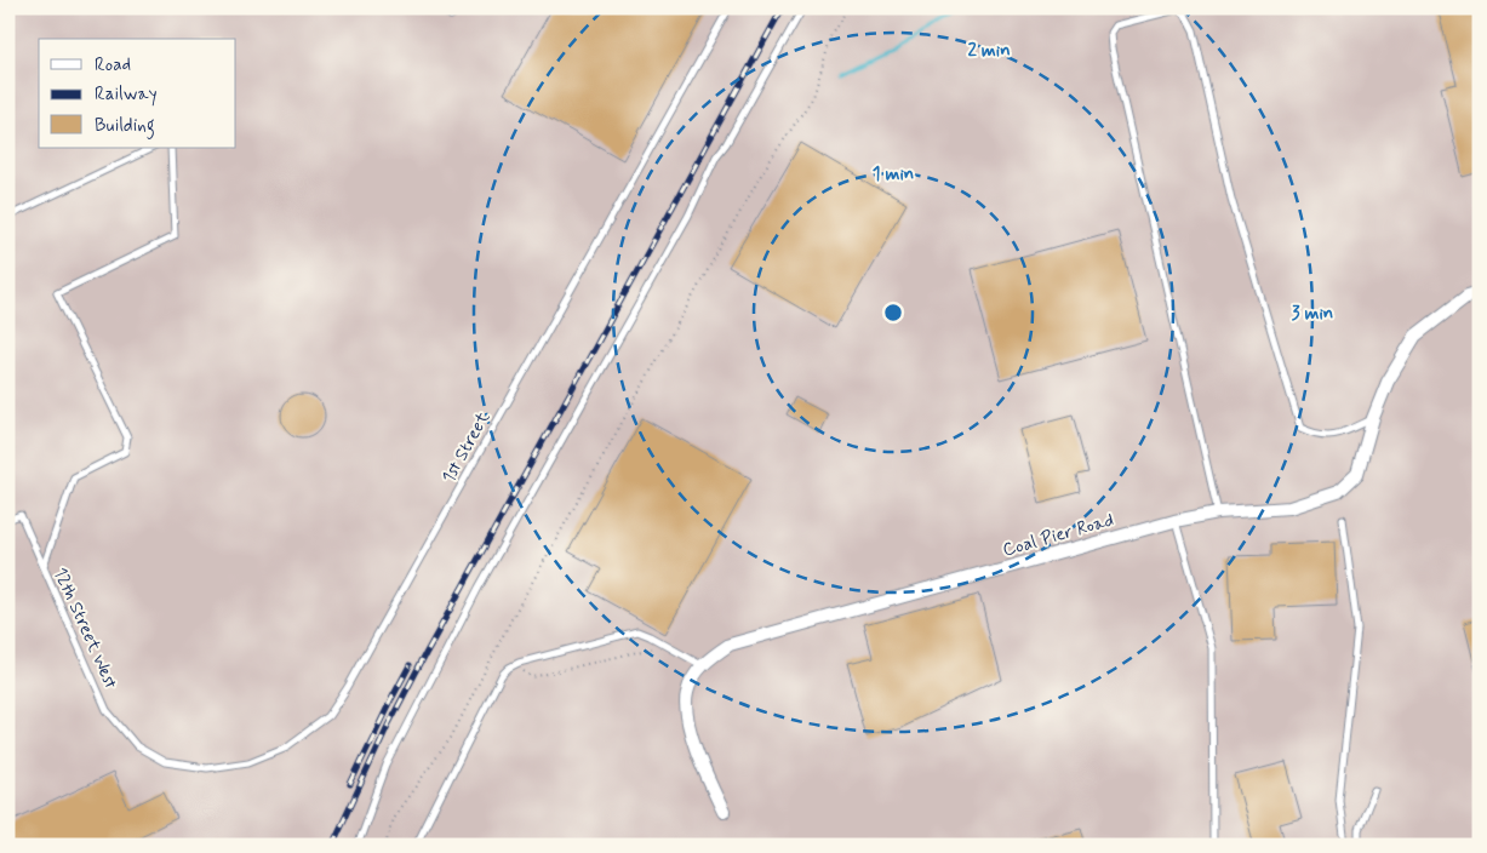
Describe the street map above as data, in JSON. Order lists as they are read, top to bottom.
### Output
{
  "streets": {
    "street": ["Coal Pier Road"],
    "lane": ["1st Street", "12th Street West"]
  },
  "crossings": [
    ["1st Street", "12th Street West"]
  ],
  "legend": ["Road", "Railway", "Building"],
  "rings": ["2 min", "1 min", "3 min"]
}
